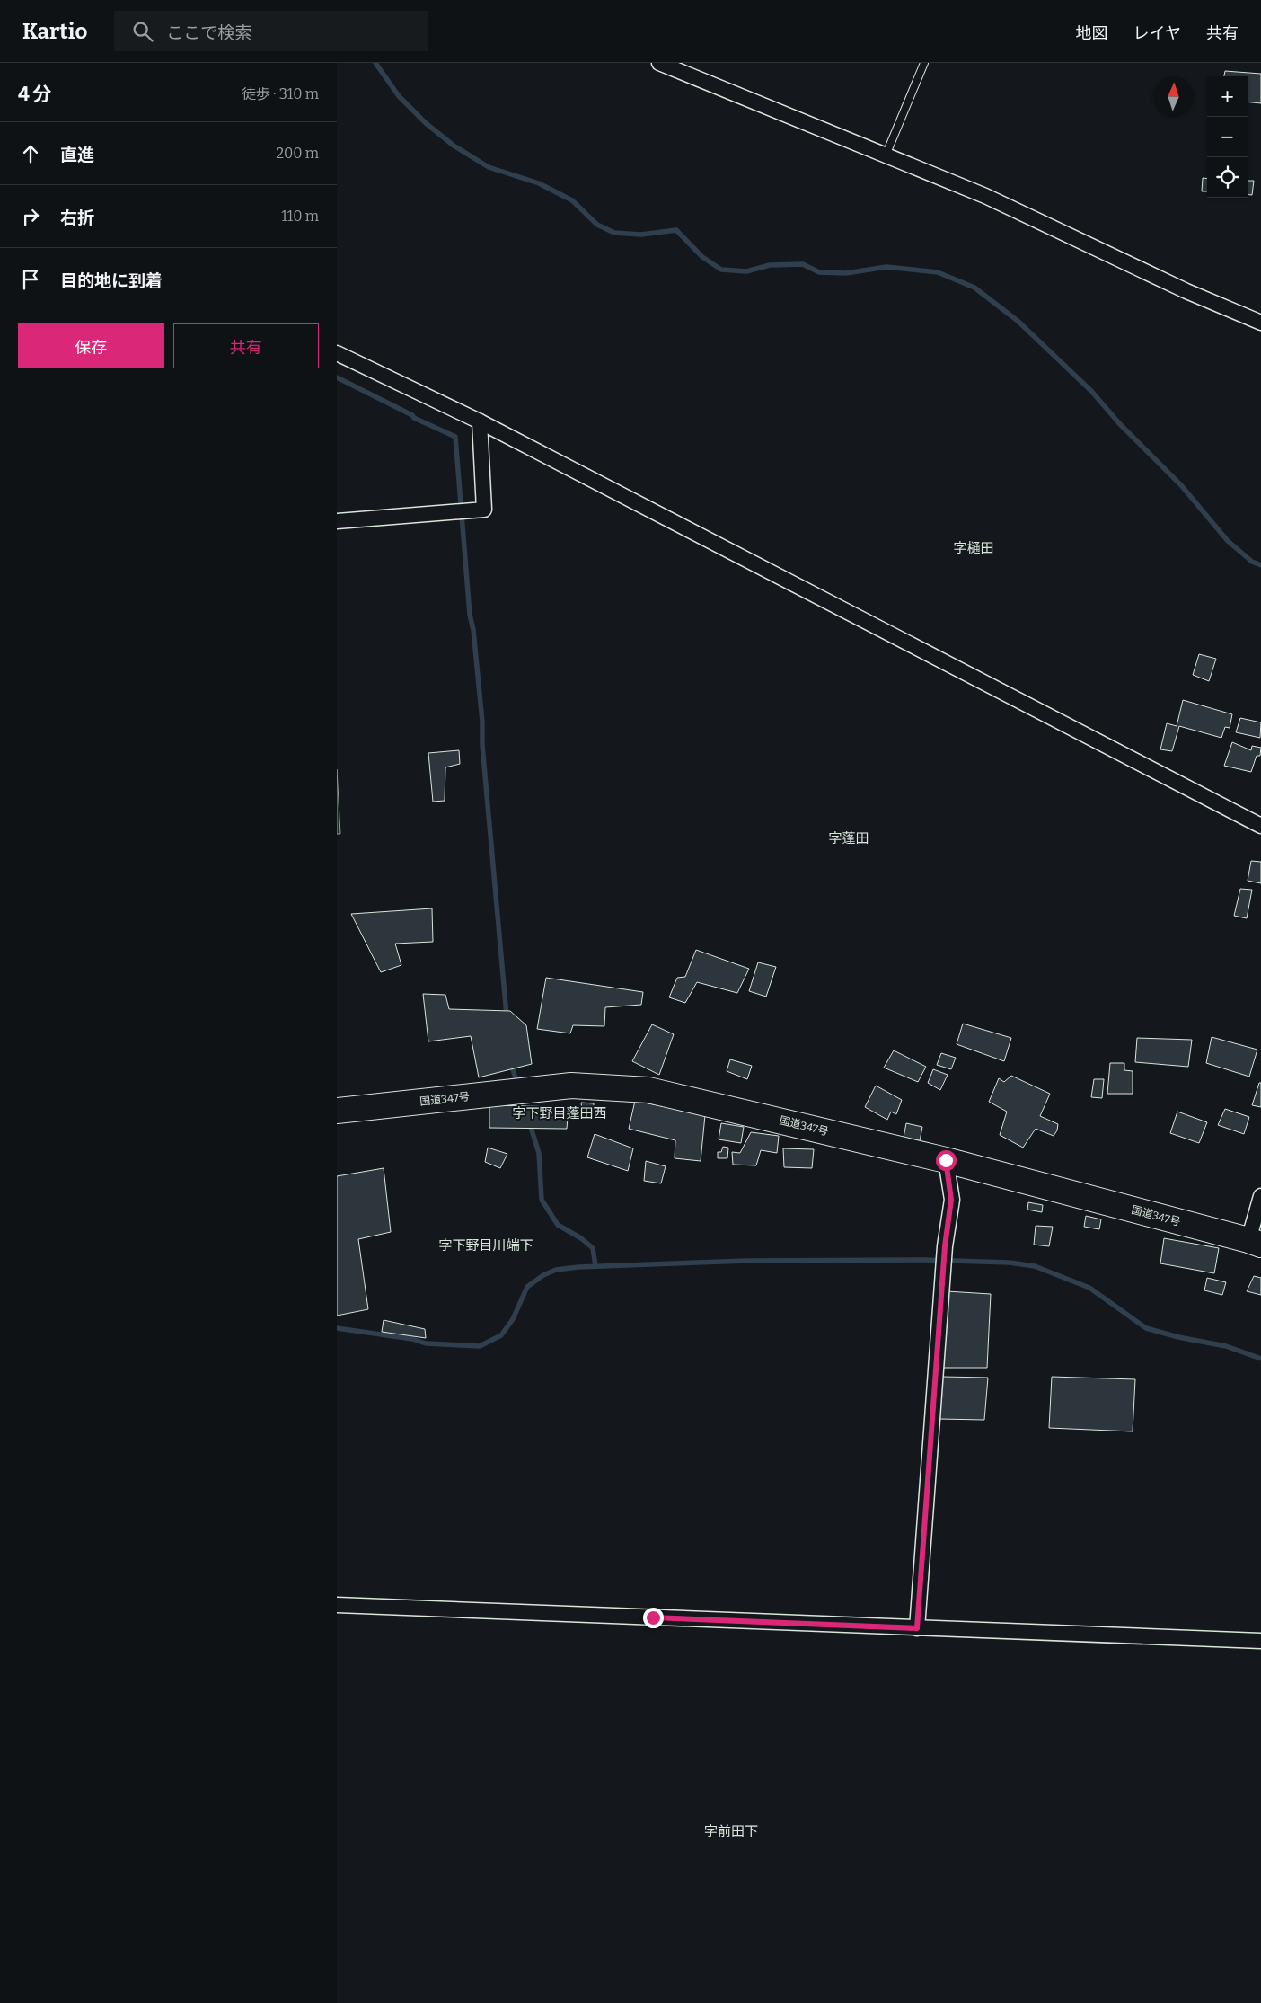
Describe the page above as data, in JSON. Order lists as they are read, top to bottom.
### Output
{
  "streets": {
    "highway": ["国道347号"]
  },
  "districts": [
    "字樋田",
    "字蓬田",
    "字下野目蓬田西",
    "字下野目川端下",
    "字前田下"
  ],
  "north": "top",
  "page": {
    "header": "Kartio",
    "search": "ここで検索",
    "nav": ["地図", "レイヤ", "共有"],
    "heading": ["4 分", "徒歩 · 310 m"],
    "map_buttons": ["+", "−"],
    "list": [
      ["直進", "200 m"],
      ["右折", "110 m"],
      "目的地に到着"
    ],
    "buttons": ["保存", "共有"]
  }
}
